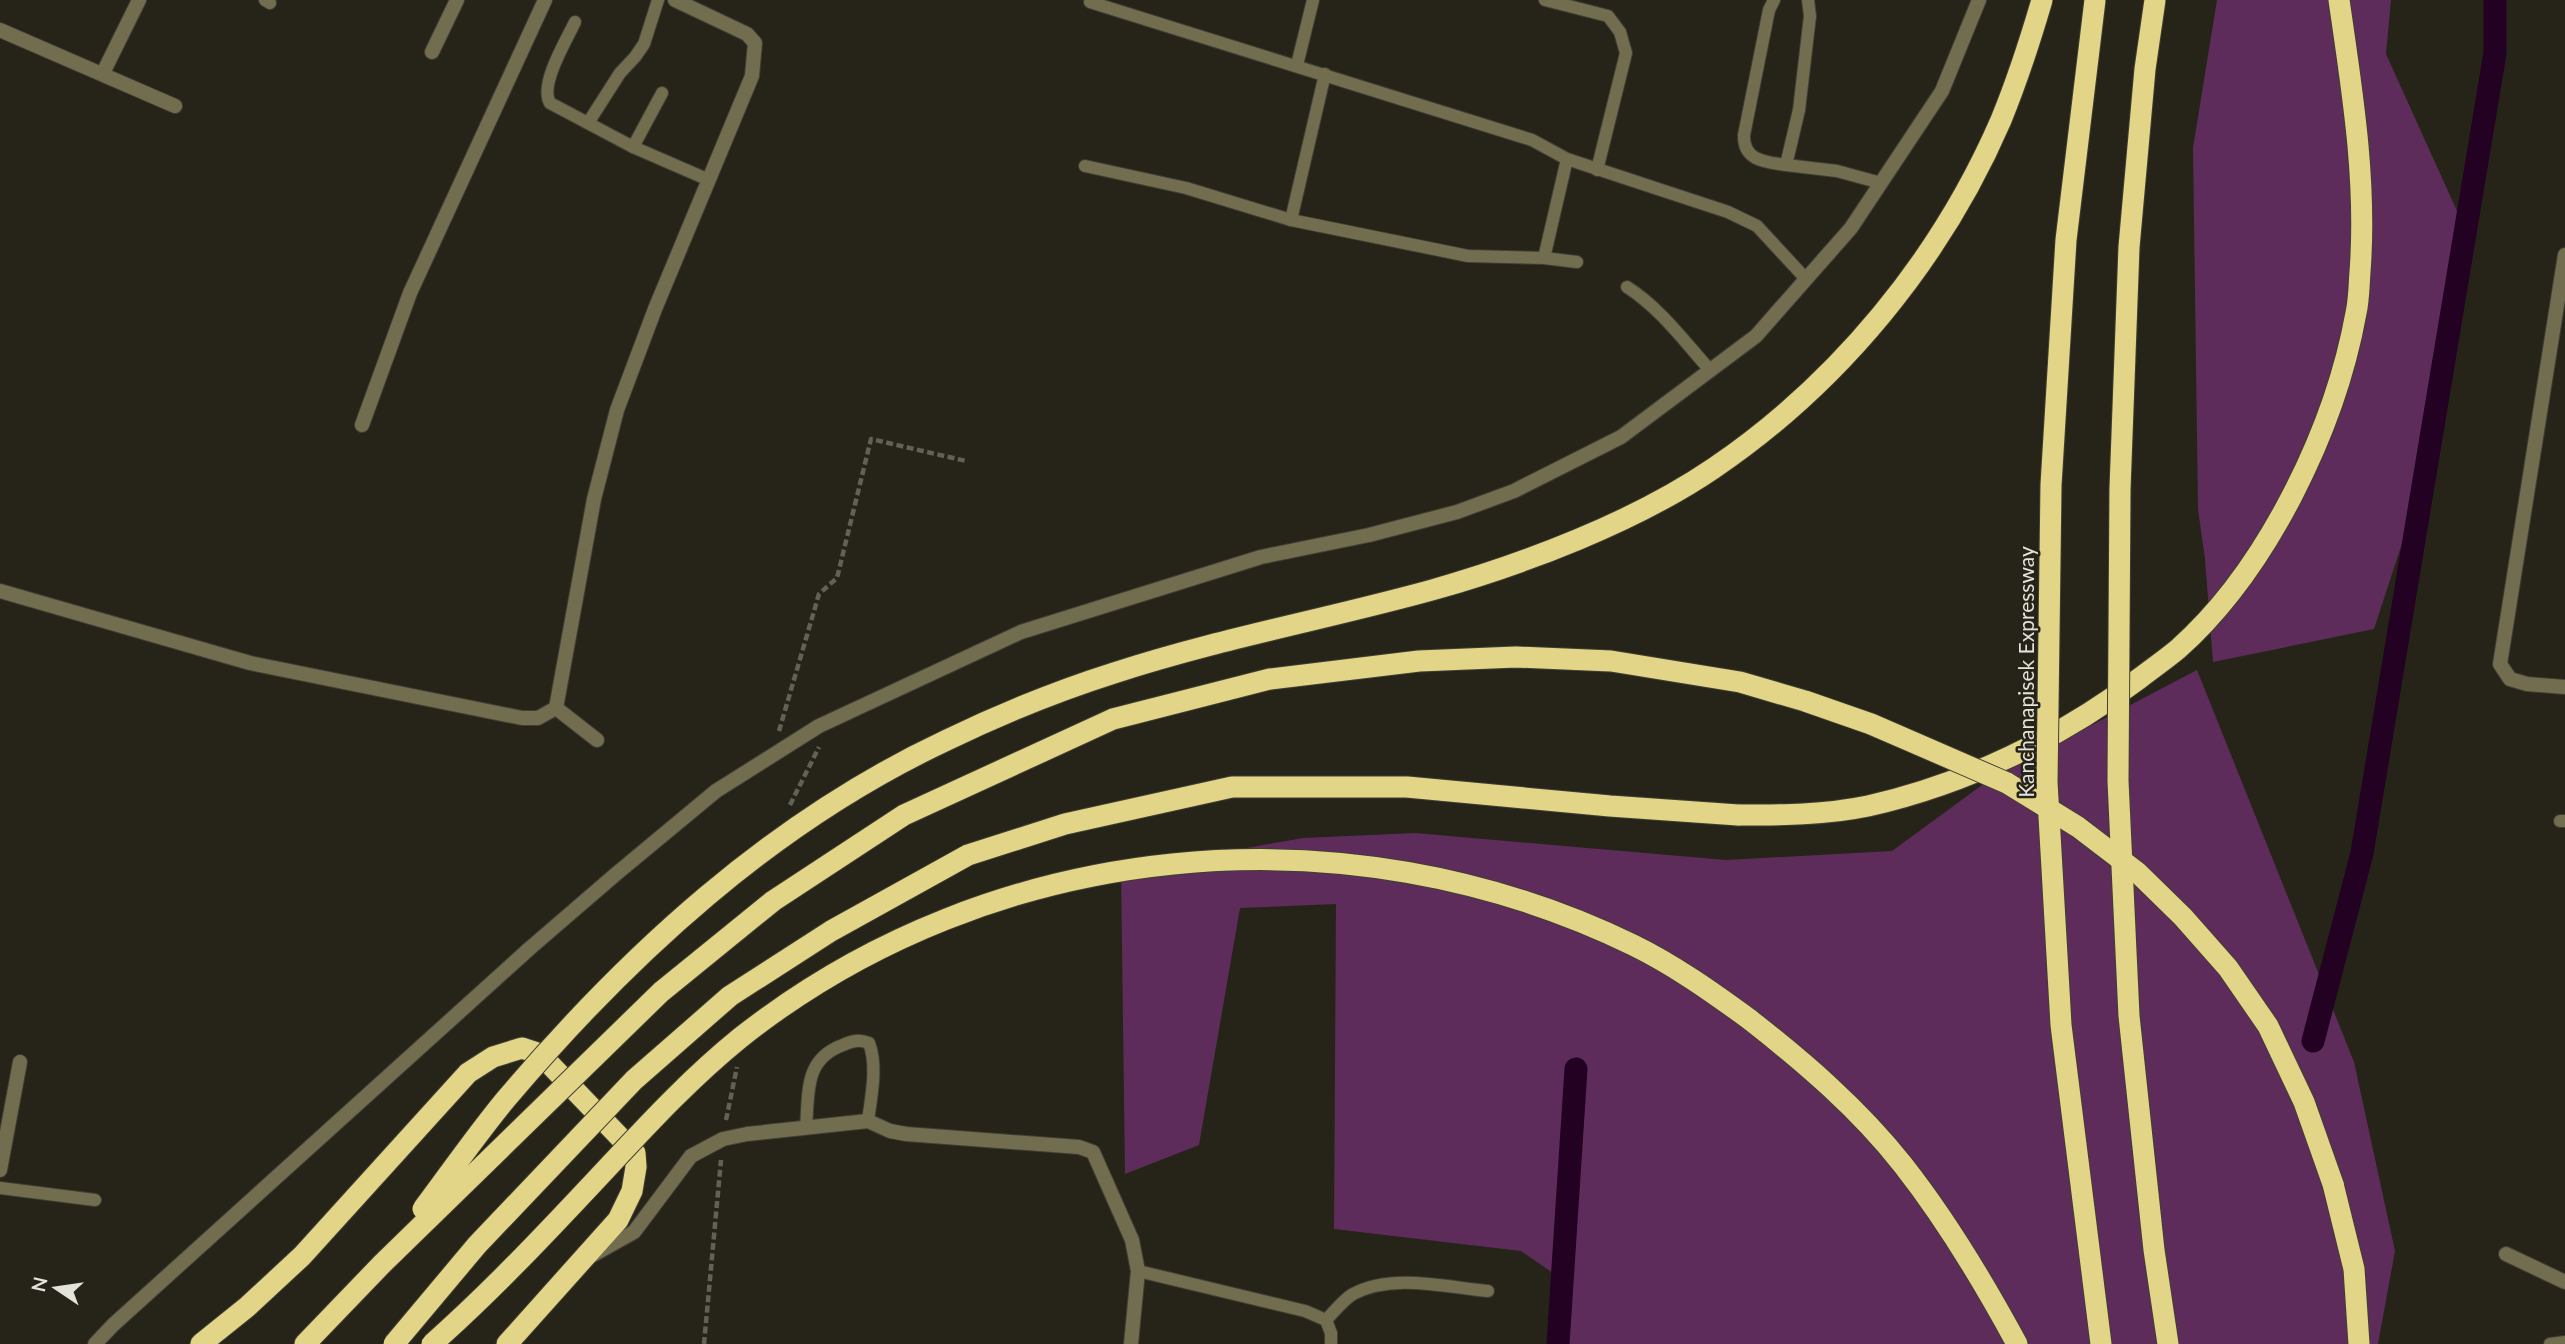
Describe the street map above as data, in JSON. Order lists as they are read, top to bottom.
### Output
{
  "streets": {
    "highway": ["Kanchanapisek Expressway"]
  },
  "north": "left"
}
